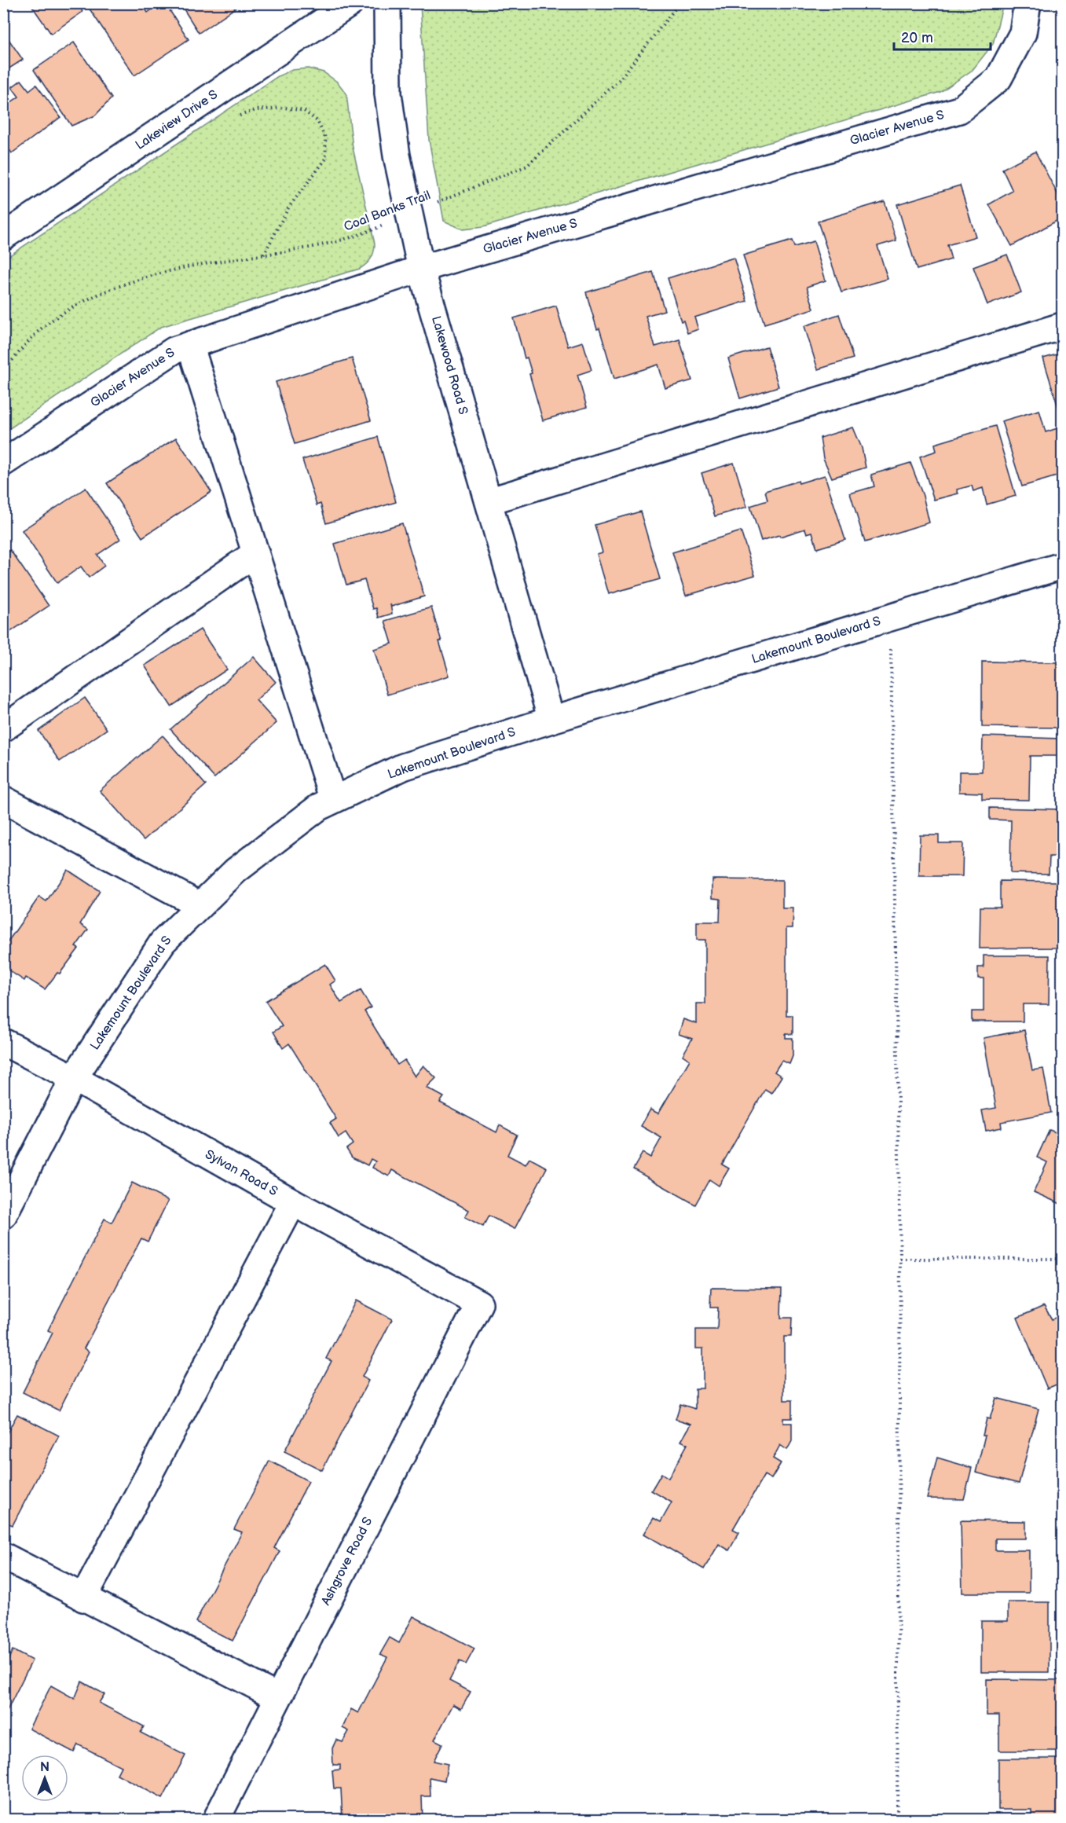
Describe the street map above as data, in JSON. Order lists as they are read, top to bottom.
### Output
{
  "streets": {
    "street": [
      "Lakeview Drive S",
      "Glacier Avenue S",
      "Lakewood Road S",
      "Lakemount Boulevard S",
      "Sylvan Road S",
      "Ashgrove Road S"
    ],
    "path": ["Coal Banks Trail"]
  },
  "crossings": [
    ["Glacier Avenue S", "Lakewood Road S"],
    ["Coal Banks Trail", "Lakewood Road S"],
    ["Lakewood Road S", "Lakemount Boulevard S"],
    ["Lakemount Boulevard S", "Sylvan Road S"],
    ["Sylvan Road S", "Ashgrove Road S"]
  ],
  "scale_bar": "20 m",
  "north": "top"
}
